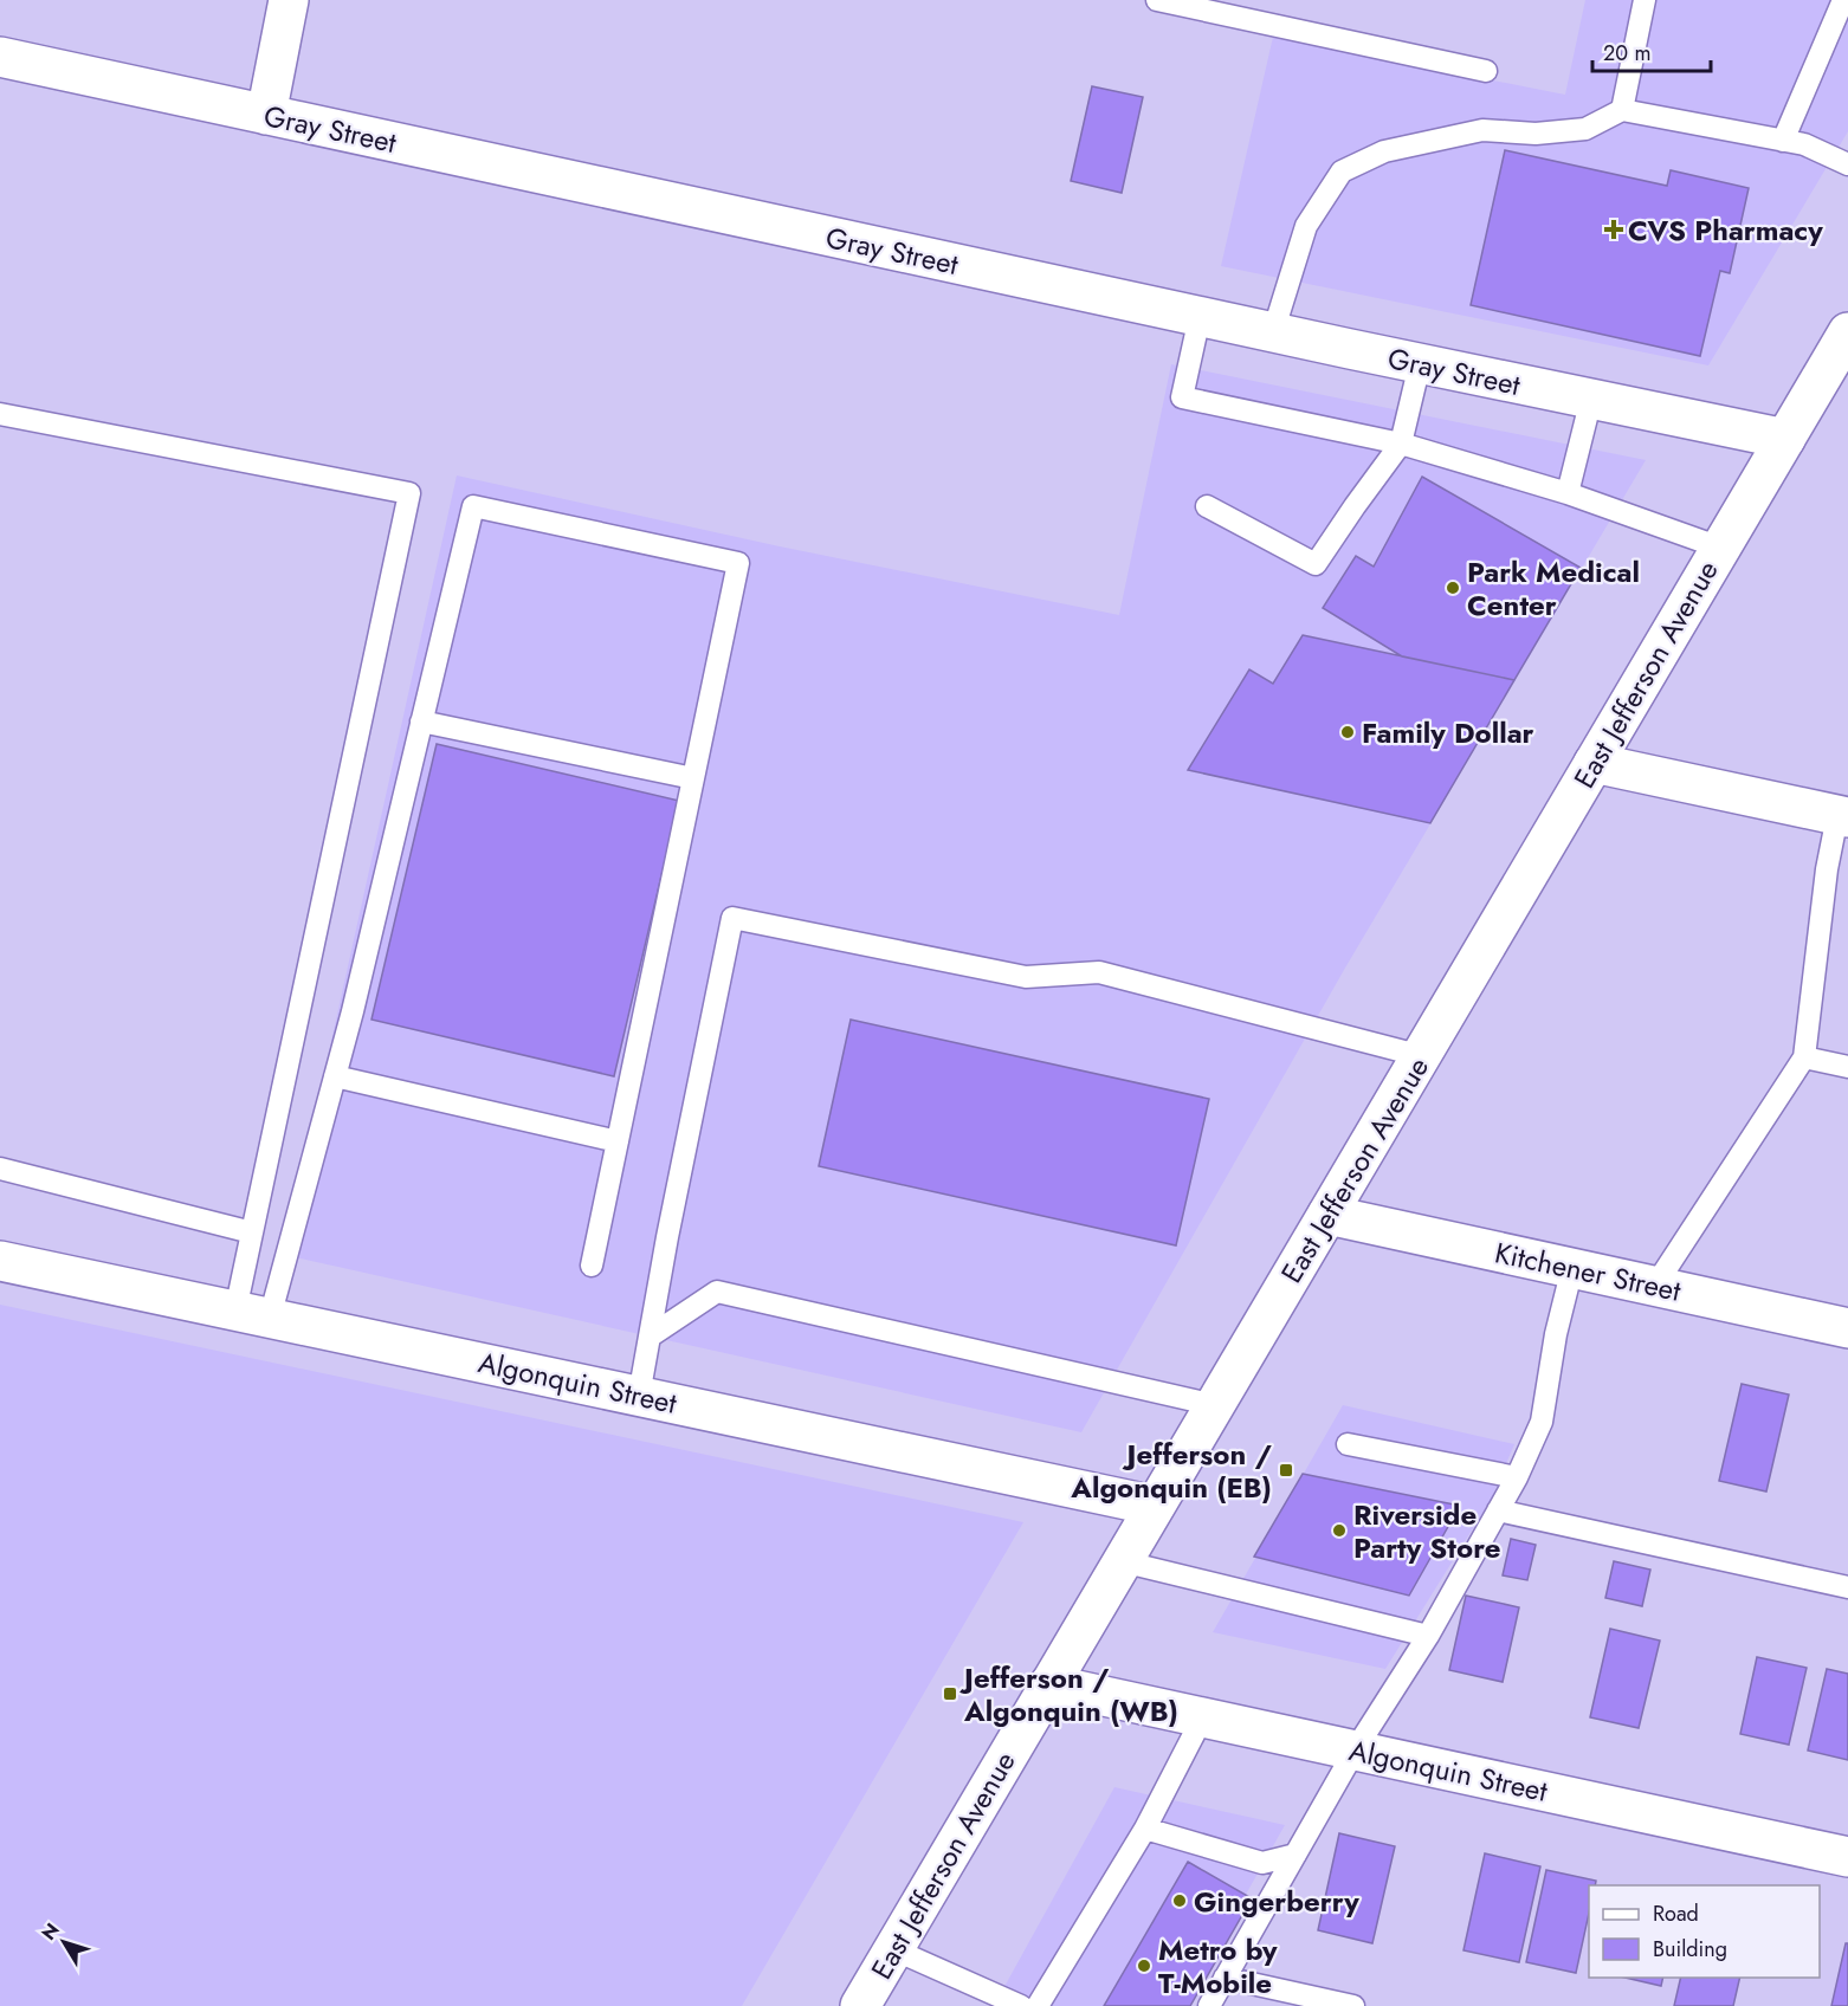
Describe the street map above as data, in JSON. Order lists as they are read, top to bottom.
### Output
{
  "streets": {
    "street": [
      "Gray Street",
      "East Jefferson Avenue",
      "Kitchener Street",
      "Algonquin Street"
    ]
  },
  "crossings": [
    ["Gray Street", "East Jefferson Avenue"],
    ["East Jefferson Avenue", "Kitchener Street"],
    ["East Jefferson Avenue", "Algonquin Street"]
  ],
  "places": {
    "health": ["CVS Pharmacy"],
    "other": [
      "Park Medical Center",
      "Family Dollar",
      "Riverside Party Store",
      "Gingerberry",
      "Metro by T-Mobile"
    ],
    "transit": ["Jefferson / Algonquin (EB)", "Jefferson / Algonquin (WB)"]
  },
  "legend": ["Road", "Building"],
  "scale_bar": "20 m",
  "north": "top left"
}
